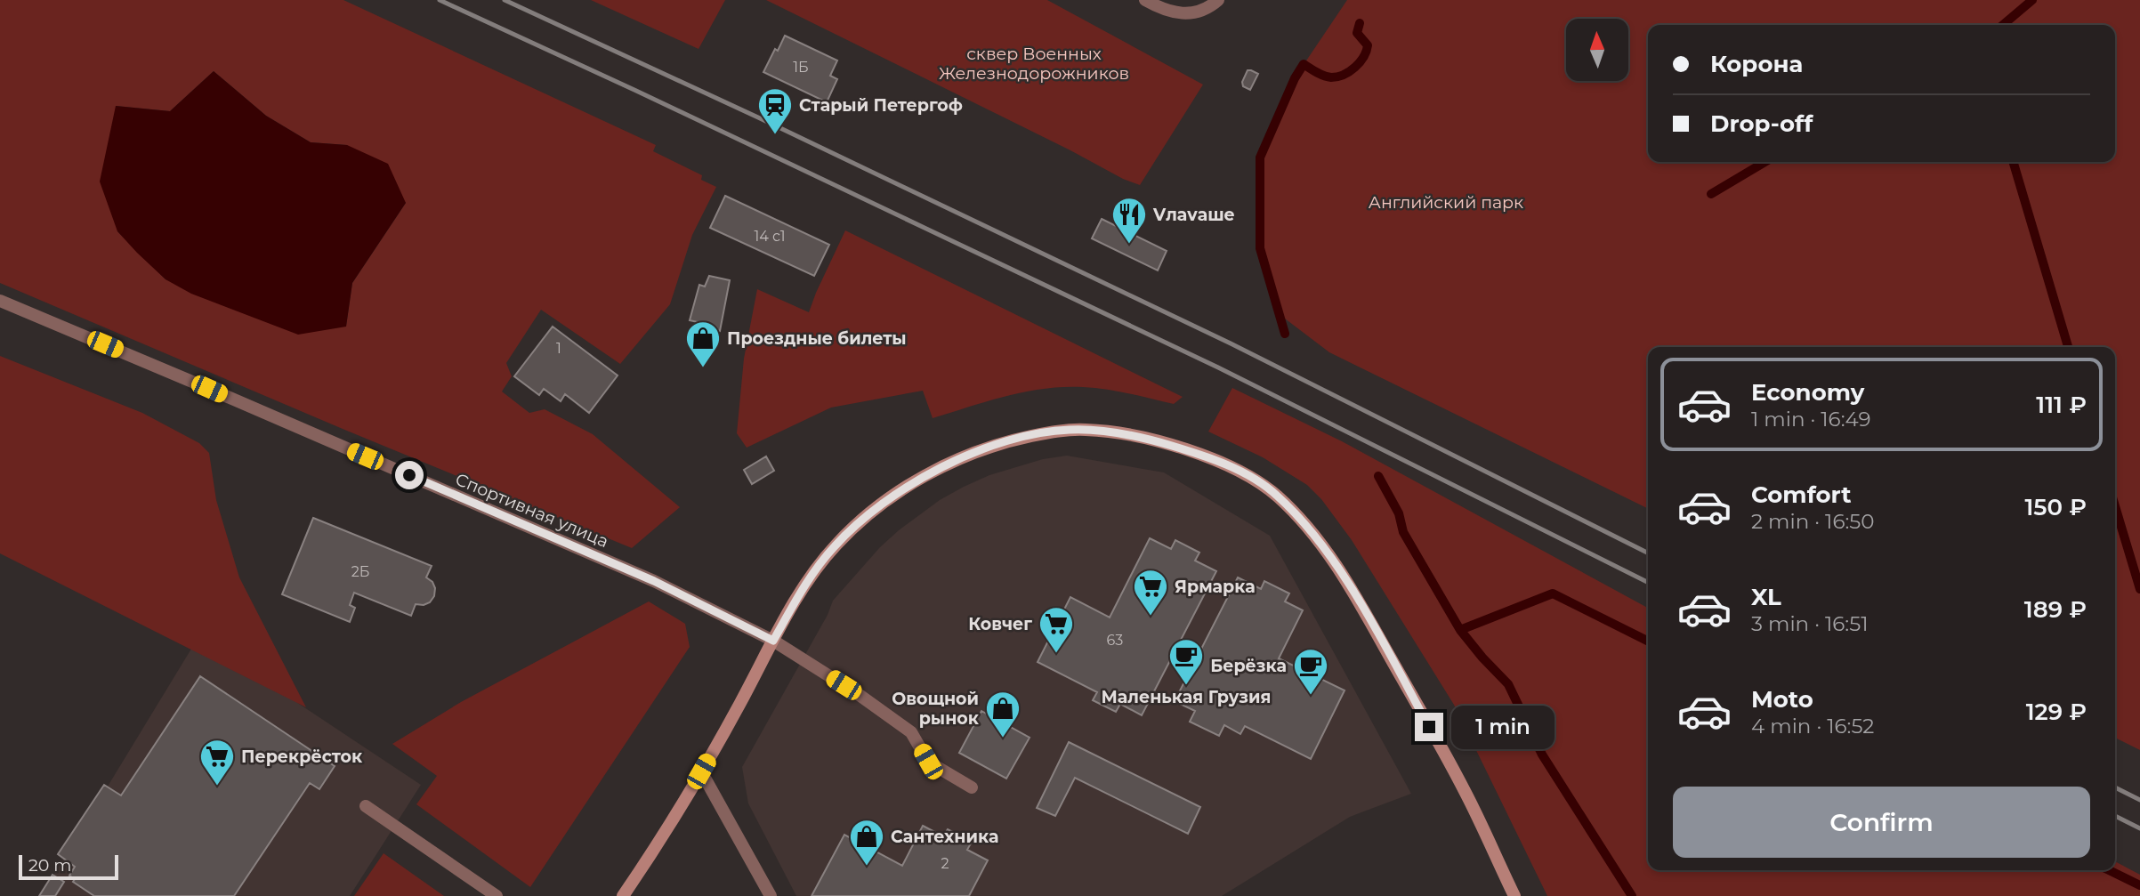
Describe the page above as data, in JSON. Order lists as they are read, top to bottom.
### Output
{
  "streets": {
    "street": ["Спортивная улица"]
  },
  "parks": ["сквер Военных Железнодорожников", "Английский парк"],
  "places": {
    "station": ["Старый Петергоф"],
    "restaurant": ["Vлаvаше"],
    "shop": ["Проездные билеты", "Овощной рынок", "Сантехника"],
    "supermarket": ["Ярмарка", "Ковчег", "Перекрёсток"],
    "cafe": ["Маленькая Грузия", "Берёзка"]
  },
  "house_numbers": [
    "1Б",
    "14 с1",
    "1",
    "2Б",
    "63",
    "2"
  ],
  "scale_bar": "20 m",
  "north": "top",
  "page": {
    "banner": ["Корона", "Drop-off"],
    "list": [
      {
        "name": "Economy",
        "note": "1 min · 16:49",
        "value": "111 ₽"
      },
      {
        "name": "Comfort",
        "note": "2 min · 16:50",
        "value": "150 ₽"
      },
      {
        "name": "XL",
        "note": "3 min · 16:51",
        "value": "189 ₽"
      },
      {
        "name": "Moto",
        "note": "4 min · 16:52",
        "value": "129 ₽"
      }
    ],
    "bubble": "1 min",
    "buttons": "Confirm",
    "scale": "20 m"
  }
}
